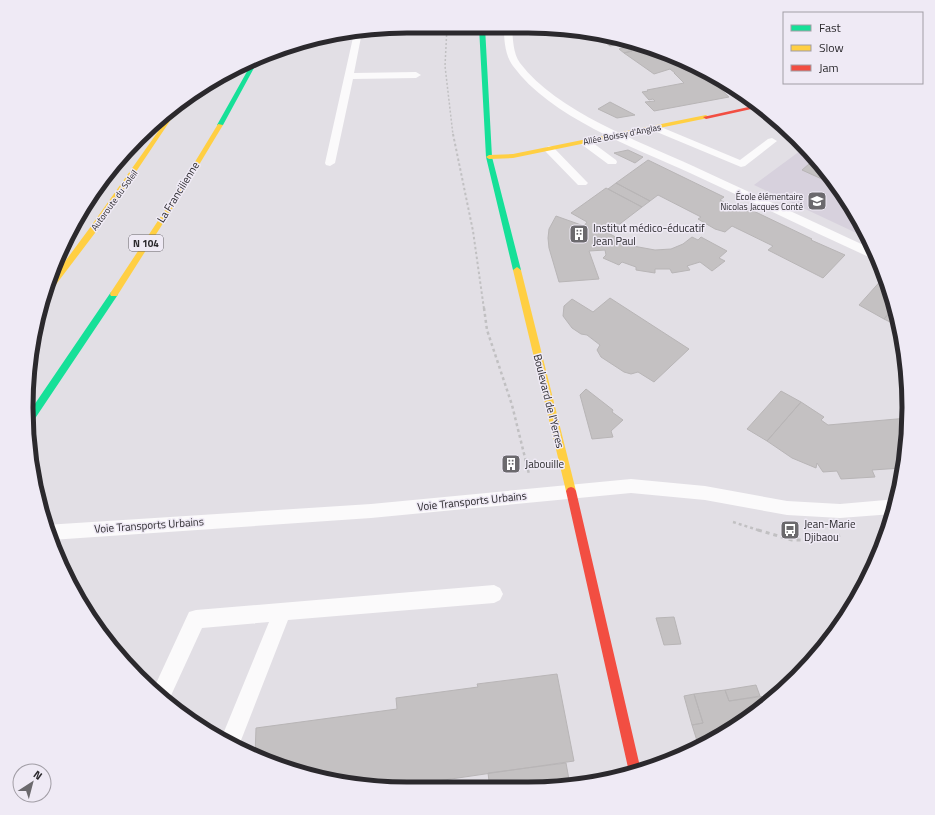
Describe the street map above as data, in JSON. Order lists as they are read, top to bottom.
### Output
{
  "streets": {
    "main road": [
      "Allée Boissy d'Anglas",
      "La Francilienne",
      "Autoroute du Soleil",
      "N 104",
      "Boulevard de l'Yerres"
    ],
    "lane": ["Voie Transports Urbains"]
  },
  "crossings": [
    ["Allée Boissy d'Anglas", "Boulevard de l'Yerres"],
    ["Boulevard de l'Yerres", "Voie Transports Urbains"]
  ],
  "places": {
    "school or university": ["École élémentaire Nicolas Jacques Conté"],
    "building": ["Institut médico-éducatif Jean Paul", "Jabouille"],
    "bus stop": ["Jean-Marie Djibaou"]
  },
  "legend": ["Fast", "Slow", "Jam"],
  "north": "top right"
}
